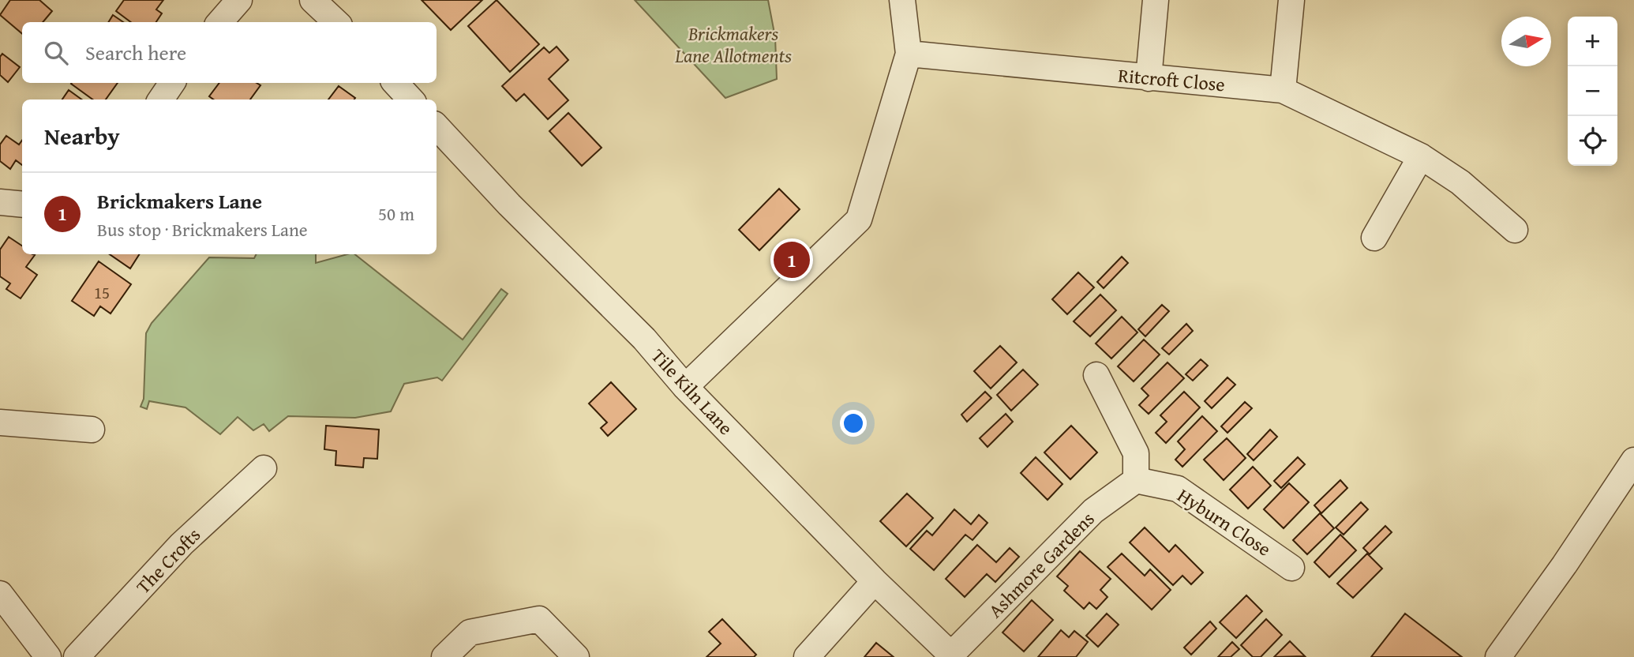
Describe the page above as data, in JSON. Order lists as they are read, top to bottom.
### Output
{
  "streets": {
    "street": [
      "Ritcroft Close",
      "Tile Kiln Lane",
      "Hyburn Close",
      "The Crofts",
      "Ashmore Gardens"
    ]
  },
  "crossings": [
    ["Tile Kiln Lane", "Ashmore Gardens"],
    ["Hyburn Close", "Ashmore Gardens"]
  ],
  "parks": ["Brickmakers Lane Allotments"],
  "house_numbers": ["15"],
  "north": "right",
  "page": {
    "map_buttons": ["+", "−"],
    "search": "Search here",
    "heading": "Nearby",
    "list": [
      {
        "mark": "1",
        "name": "Brickmakers Lane",
        "note": "Bus stop · Brickmakers Lane",
        "value": "50 m"
      }
    ],
    "pins": "1"
  }
}
